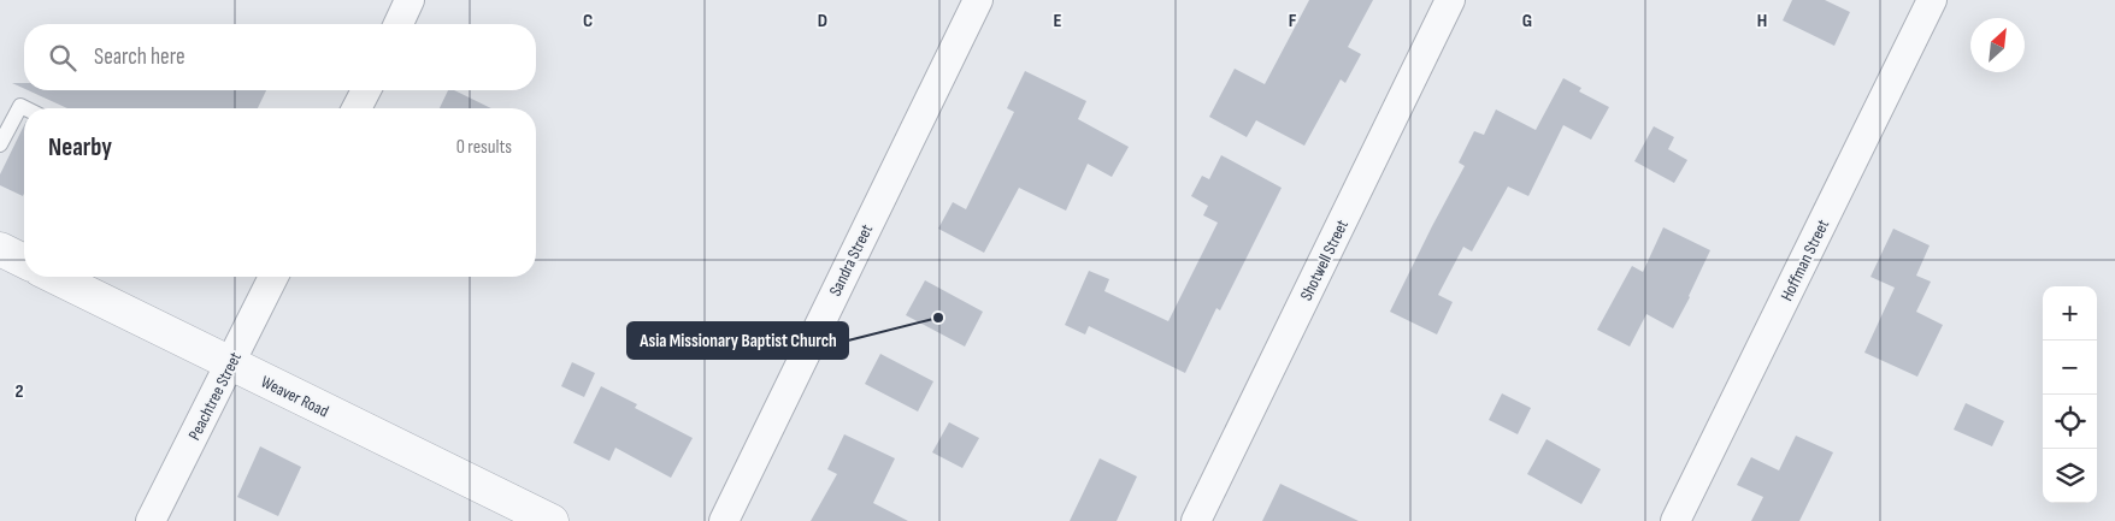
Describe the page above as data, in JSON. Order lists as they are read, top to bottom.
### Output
{
  "streets": {
    "street": [
      "Sandra Street",
      "Shotwell Street",
      "Hoffman Street",
      "Peachtree Street",
      "Weaver Road"
    ]
  },
  "crossings": [
    ["Peachtree Street", "Weaver Road"]
  ],
  "places": ["Asia Missionary Baptist Church"],
  "north": "top right",
  "page": {
    "search": "Search here",
    "heading": ["Nearby", "0 results"],
    "map_buttons": ["+", "−"]
  },
  "grid": {
    "columns": [
      "C",
      "D",
      "E",
      "F",
      "G",
      "H"
    ],
    "rows": ["2"]
  }
}
